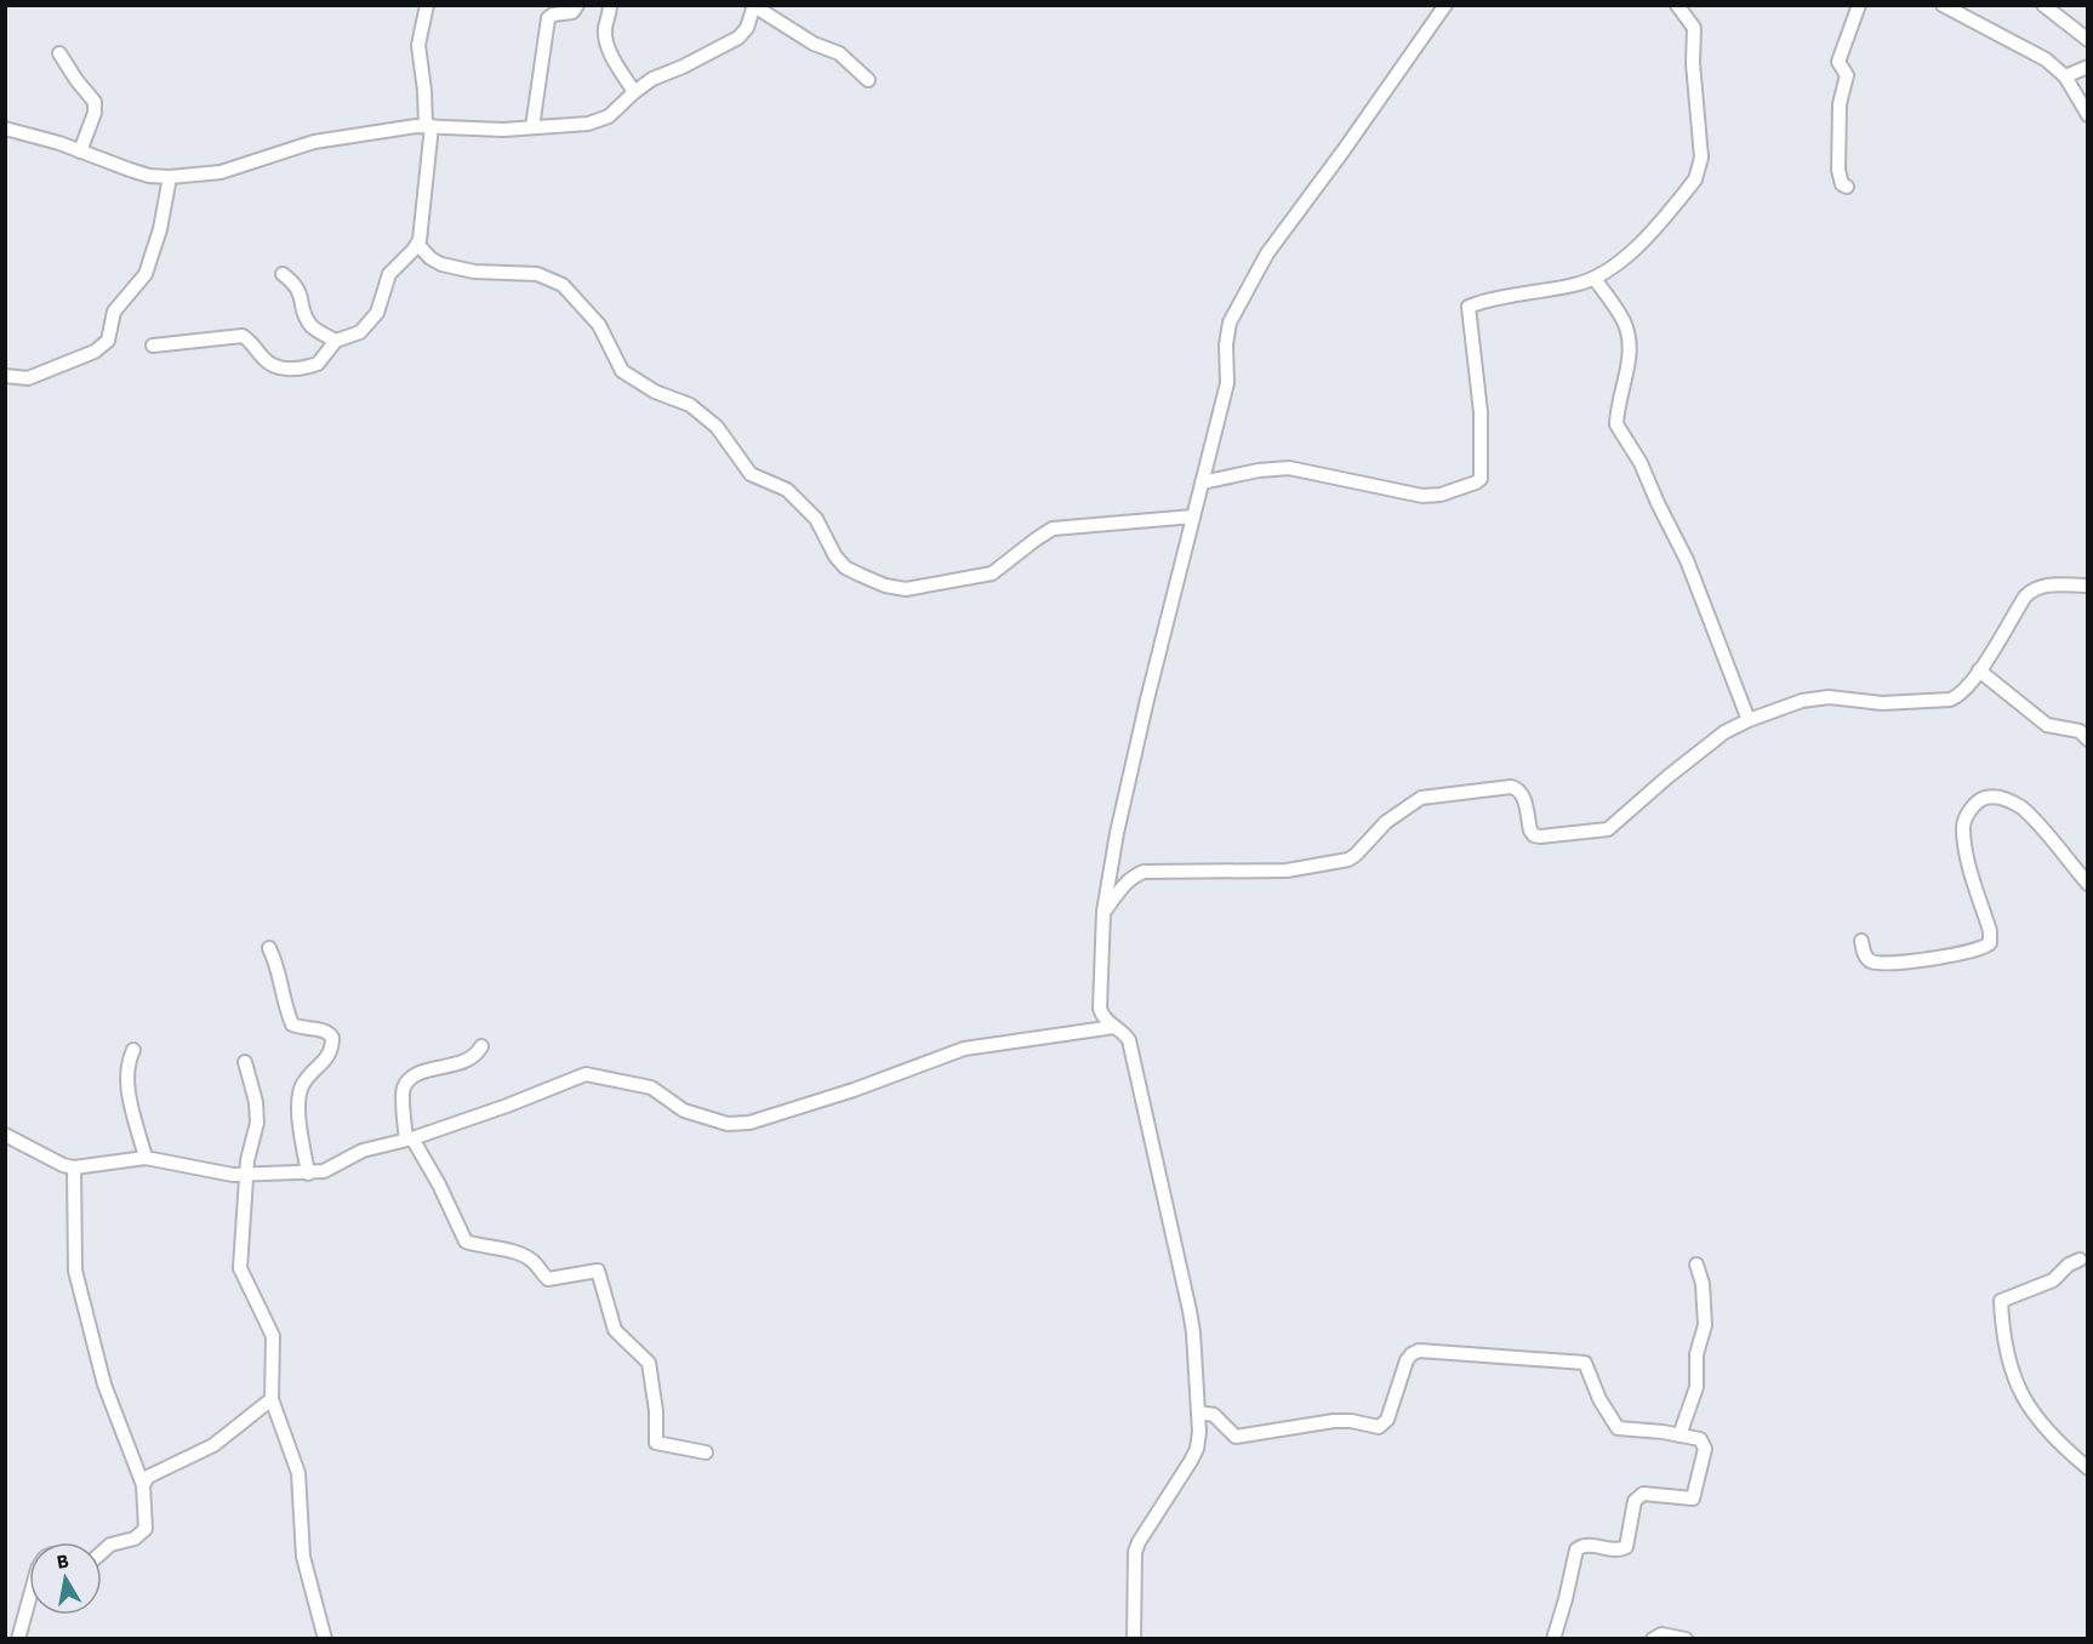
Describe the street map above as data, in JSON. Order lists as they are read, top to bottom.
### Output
{
  "north": "top"
}
